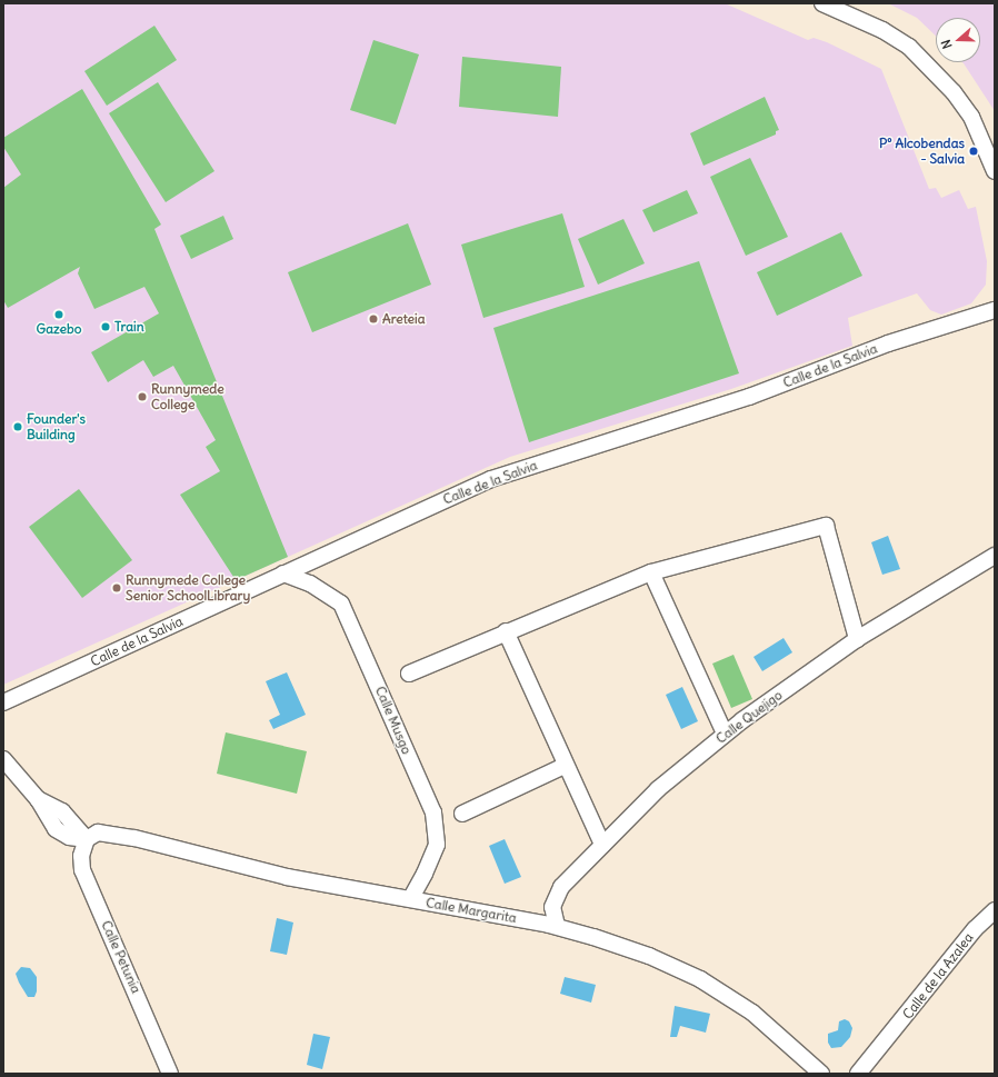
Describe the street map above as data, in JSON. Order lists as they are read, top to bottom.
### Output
{
  "streets": {
    "street": [
      "Calle de la Salvia",
      "Calle Quejigo",
      "Calle Musgo",
      "Calle Margarita",
      "Calle Petunia",
      "Calle de la Azalea"
    ]
  },
  "crossings": [
    ["Calle de la Salvia", "Calle Musgo"],
    ["Calle Quejigo", "Calle Margarita"],
    ["Calle Musgo", "Calle Margarita"],
    ["Calle Margarita", "Calle Petunia"]
  ],
  "places": [
    "Pº Alcobendas - Salvia",
    "Gazebo",
    "Areteia",
    "Train",
    "Runnymede College",
    "Founder's Building",
    "Runnymede College Senior SchoolLibrary"
  ],
  "north": "left"
}
